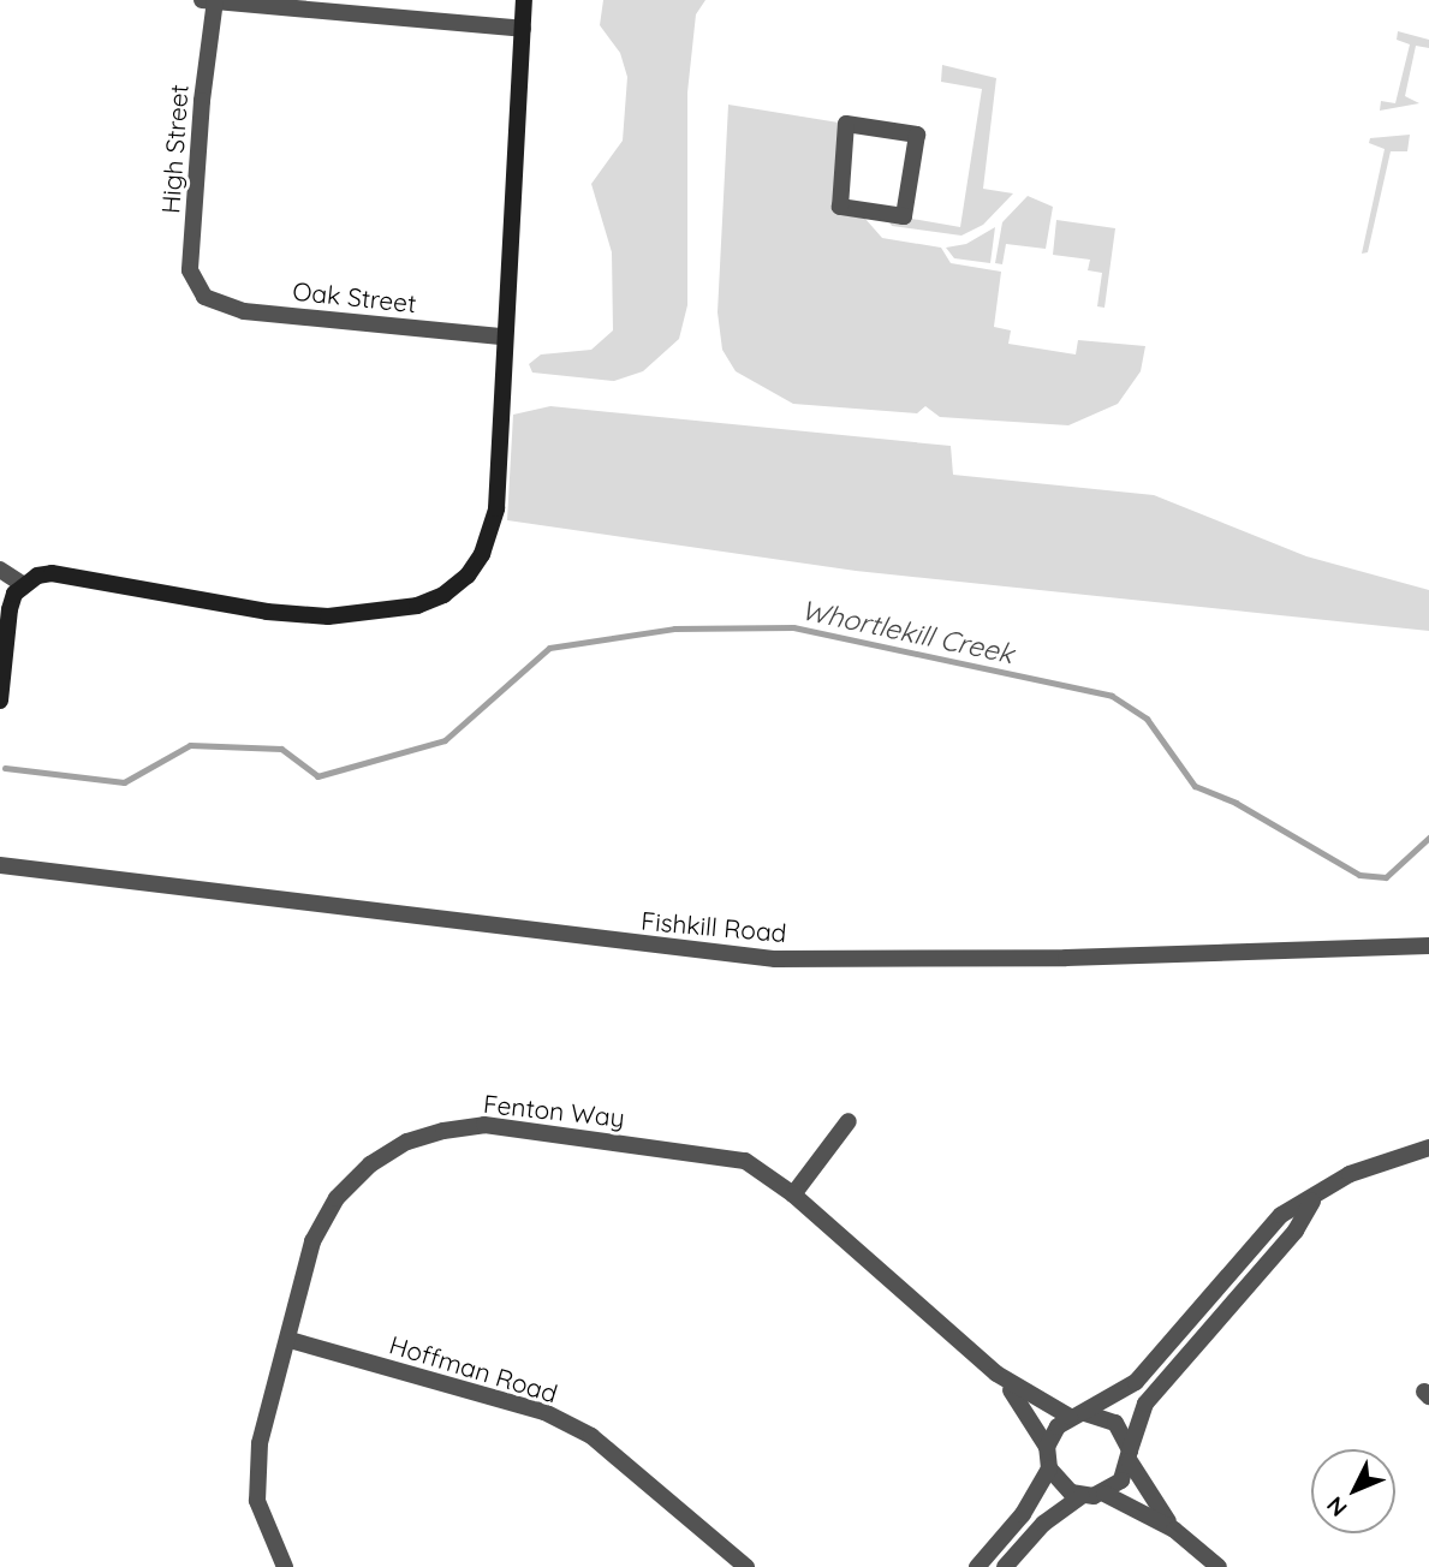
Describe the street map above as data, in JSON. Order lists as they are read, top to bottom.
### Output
{
  "streets": {
    "street": [
      "High Street",
      "Oak Street",
      "Fishkill Road",
      "Fenton Way",
      "Hoffman Road"
    ]
  },
  "crossings": [
    ["High Street", "Oak Street"],
    ["Fenton Way", "Hoffman Road"]
  ],
  "water": ["Whortlekill Creek"],
  "north": "bottom left"
}
